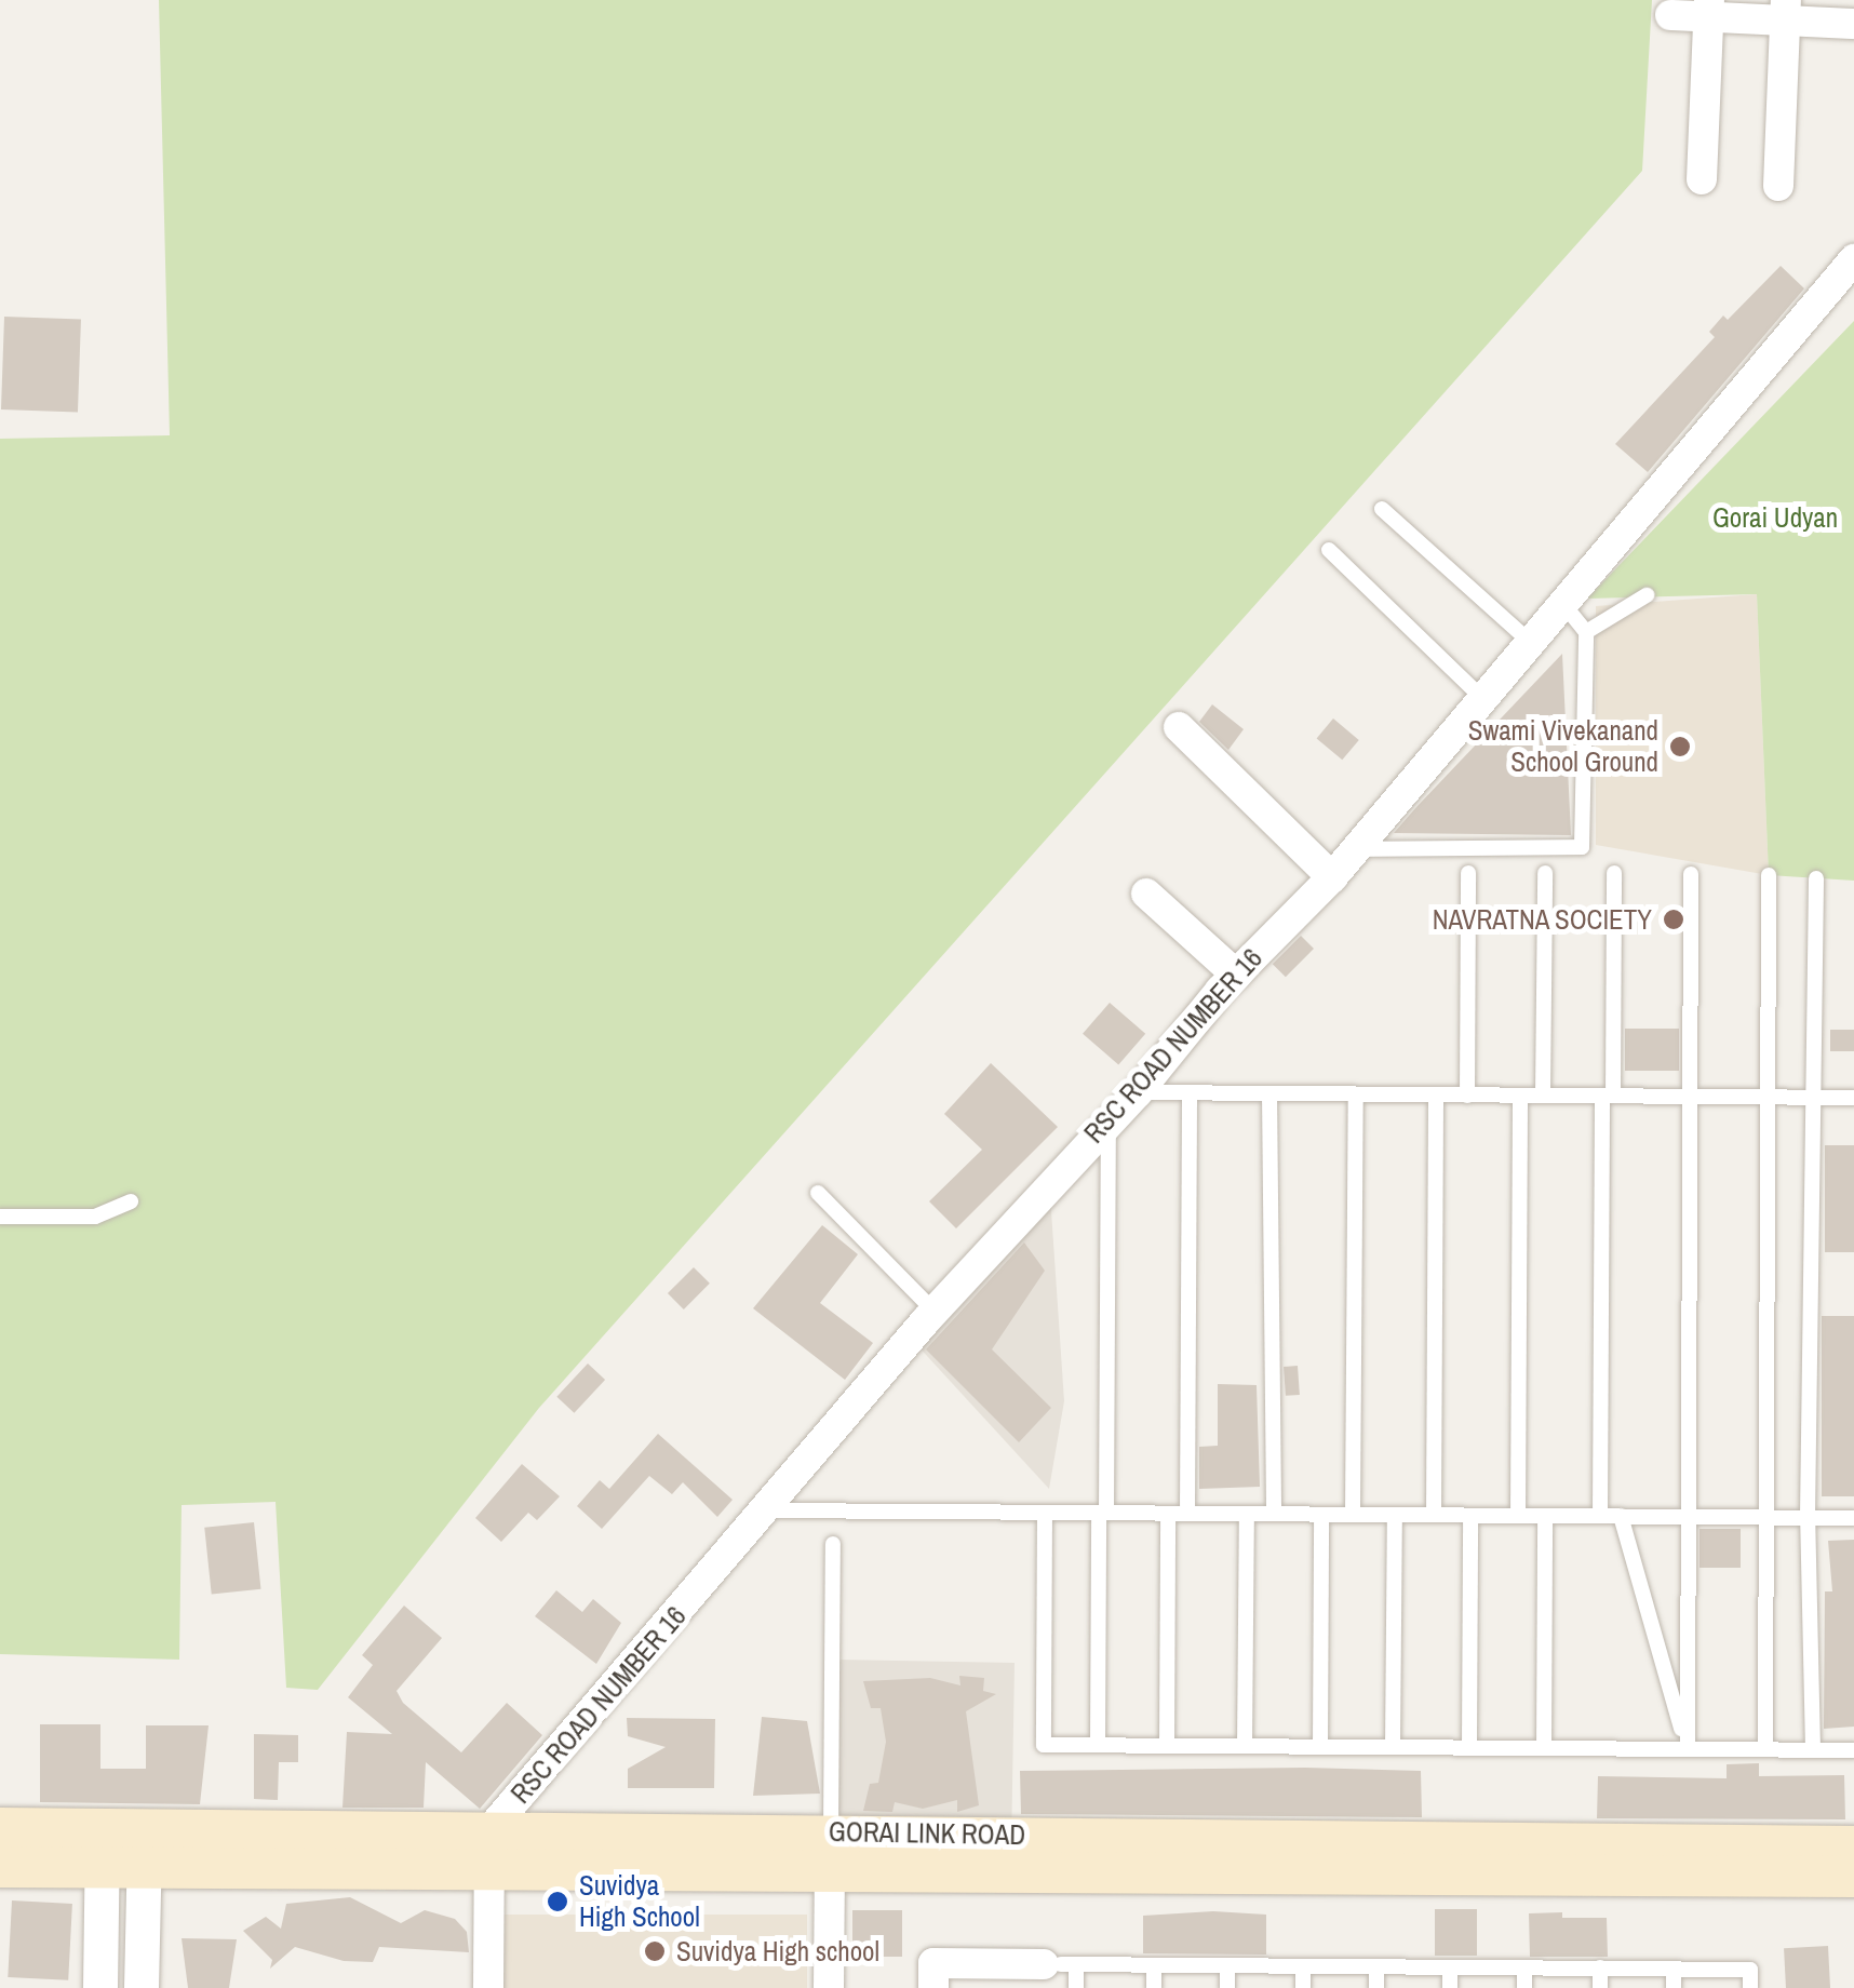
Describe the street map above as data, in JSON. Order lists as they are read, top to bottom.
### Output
{
  "streets": {
    "main road": ["GORAI LINK ROAD"],
    "street": ["RSC ROAD NUMBER 16"]
  },
  "crossings": [
    ["RSC ROAD NUMBER 16", "GORAI LINK ROAD"]
  ],
  "parks": ["Gorai Udyan"],
  "places": [
    "Swami Vivekanand School Ground",
    "NAVRATNA SOCIETY",
    "Suvidya High School",
    "Suvidya High school"
  ]
}
